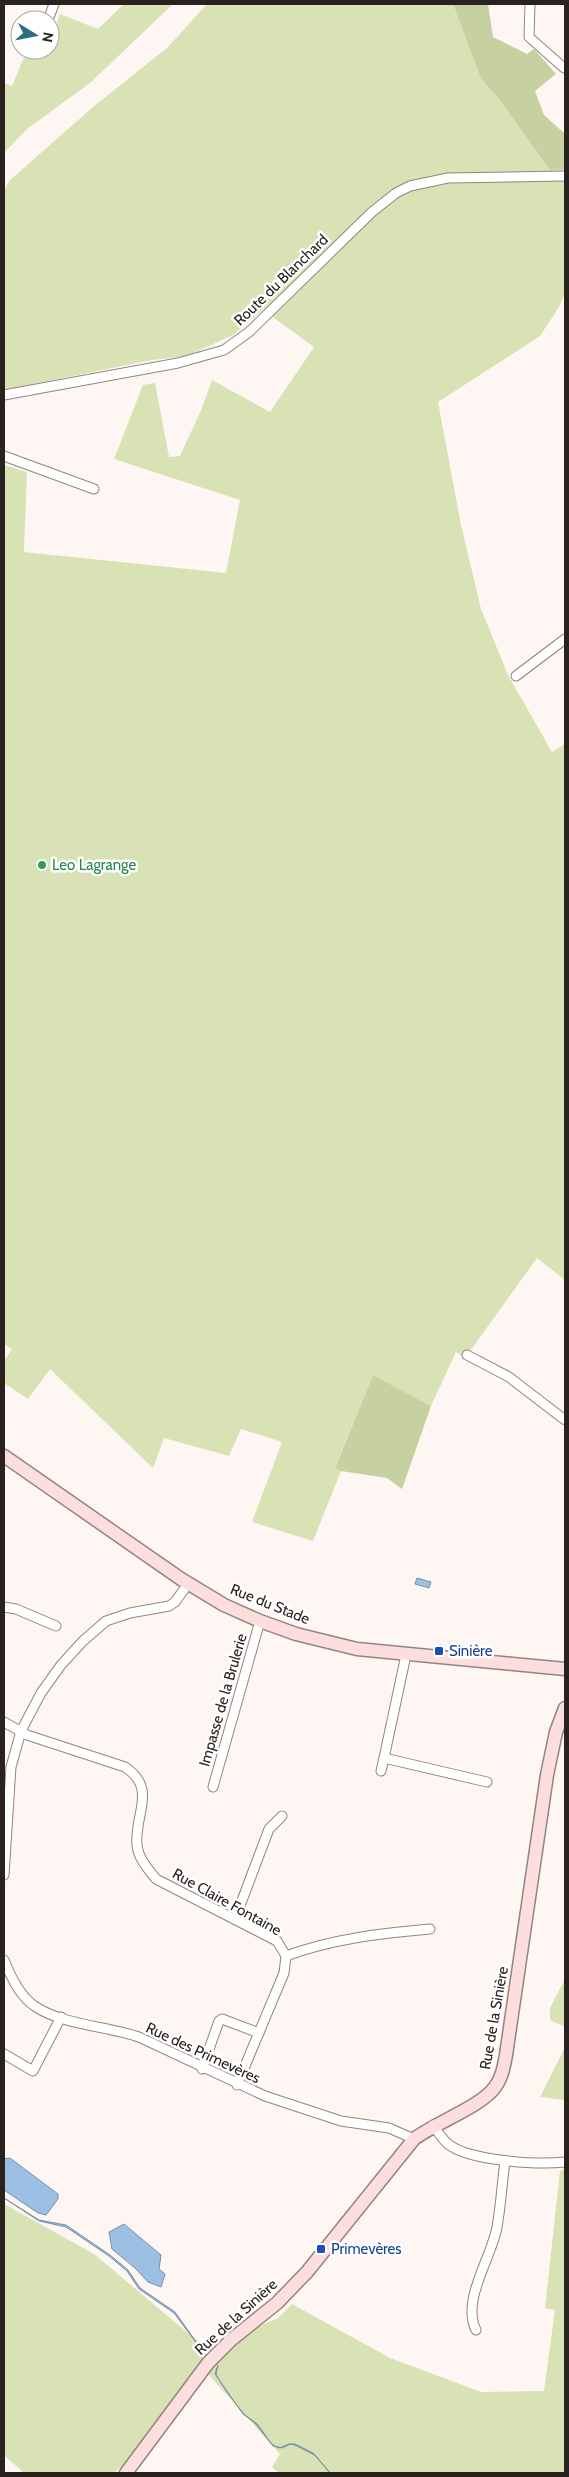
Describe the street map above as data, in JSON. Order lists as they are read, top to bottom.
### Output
{
  "streets": {
    "street": [
      "Route du Blanchard",
      "Rue du Stade",
      "Impasse de la Brulerie",
      "Rue Claire Fontaine",
      "Rue de la Sinière",
      "Rue des Primevères"
    ]
  },
  "crossings": [
    ["Rue du Stade", "Impasse de la Brulerie"],
    ["Rue Claire Fontaine", "Rue des Primevères"],
    ["Rue de la Sinière", "Rue des Primevères"]
  ],
  "places": {
    "other": ["Leo Lagrange"],
    "transit": ["Sinière", "Primevères"]
  },
  "north": "right"
}
